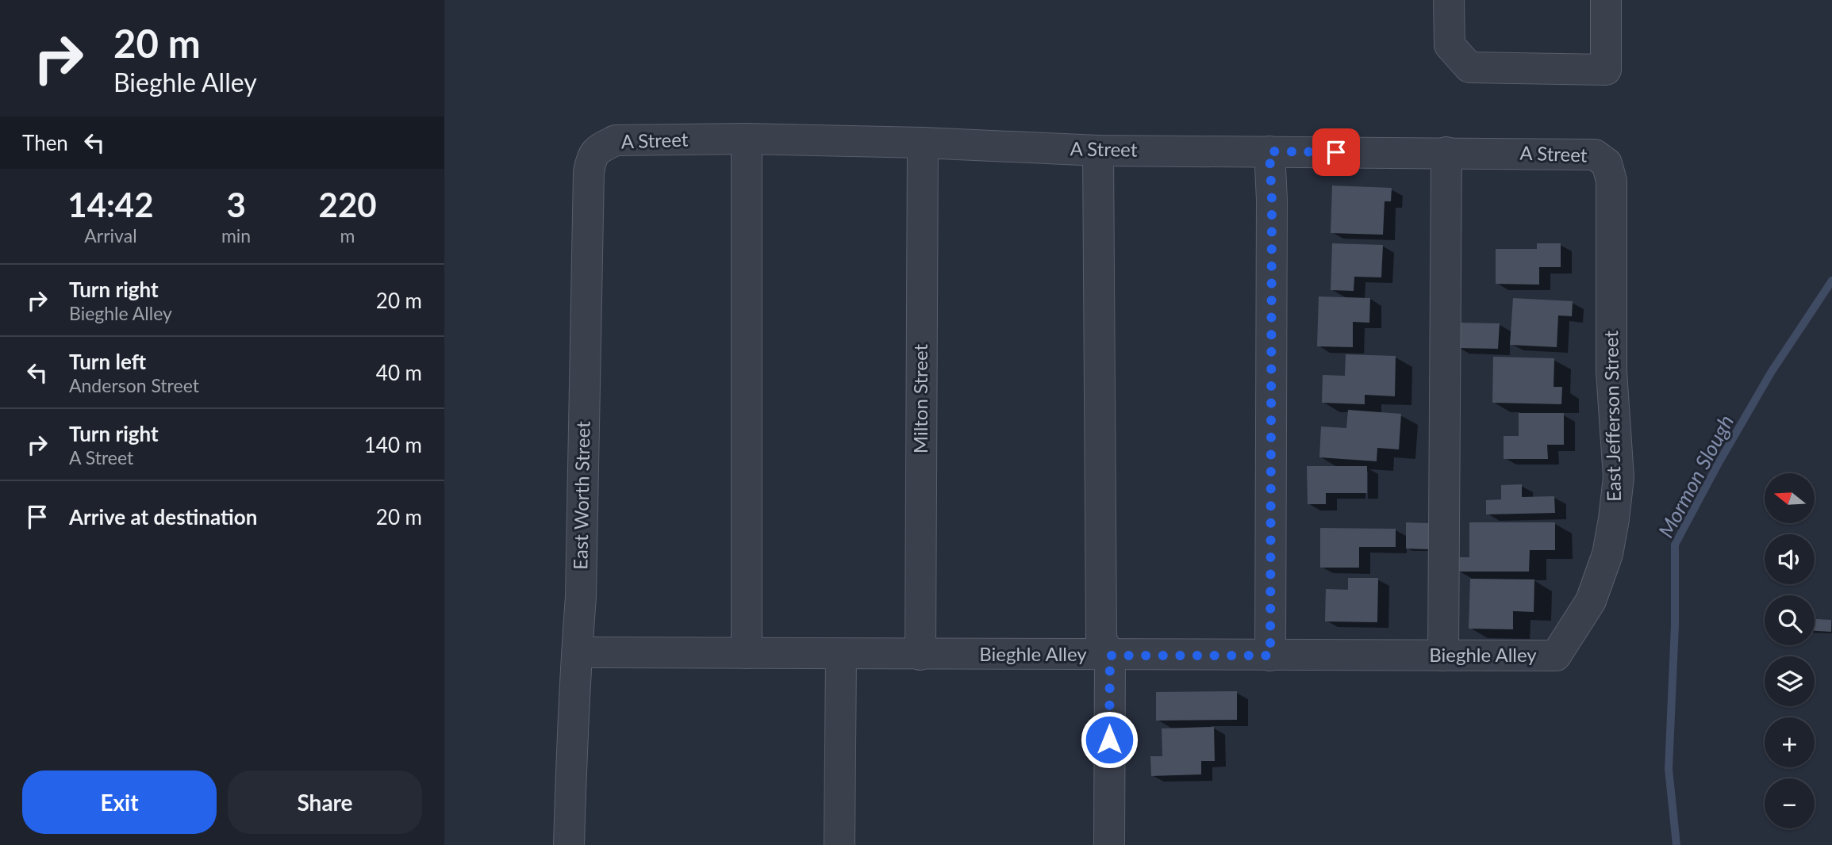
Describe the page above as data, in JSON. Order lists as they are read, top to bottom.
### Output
{
  "streets": {
    "street": [
      "A Street",
      "Milton Street",
      "East Jefferson Street",
      "East Worth Street",
      "Bieghle Alley"
    ]
  },
  "crossings": [
    ["A Street", "Milton Street"],
    ["A Street", "East Jefferson Street"],
    ["A Street", "East Worth Street"],
    ["Milton Street", "Bieghle Alley"],
    ["East Jefferson Street", "Bieghle Alley"],
    ["East Worth Street", "Bieghle Alley"]
  ],
  "water": ["Mormon Slough"],
  "north": "left",
  "page": {
    "turn": ["20 m", "Bieghle Alley"],
    "then": "Then",
    "eta": [
      "14:42",
      "Arrival",
      "3",
      "min",
      "220",
      "m"
    ],
    "list": [
      {
        "name": "Turn right",
        "note": "Bieghle Alley",
        "value": "20 m"
      },
      {
        "name": "Turn left",
        "note": "Anderson Street",
        "value": "40 m"
      },
      {
        "name": "Turn right",
        "note": "A Street",
        "value": "140 m"
      },
      {
        "name": "Arrive at destination",
        "value": "20 m"
      }
    ],
    "map_buttons": ["+", "−"],
    "buttons": ["Exit", "Share"]
  }
}
